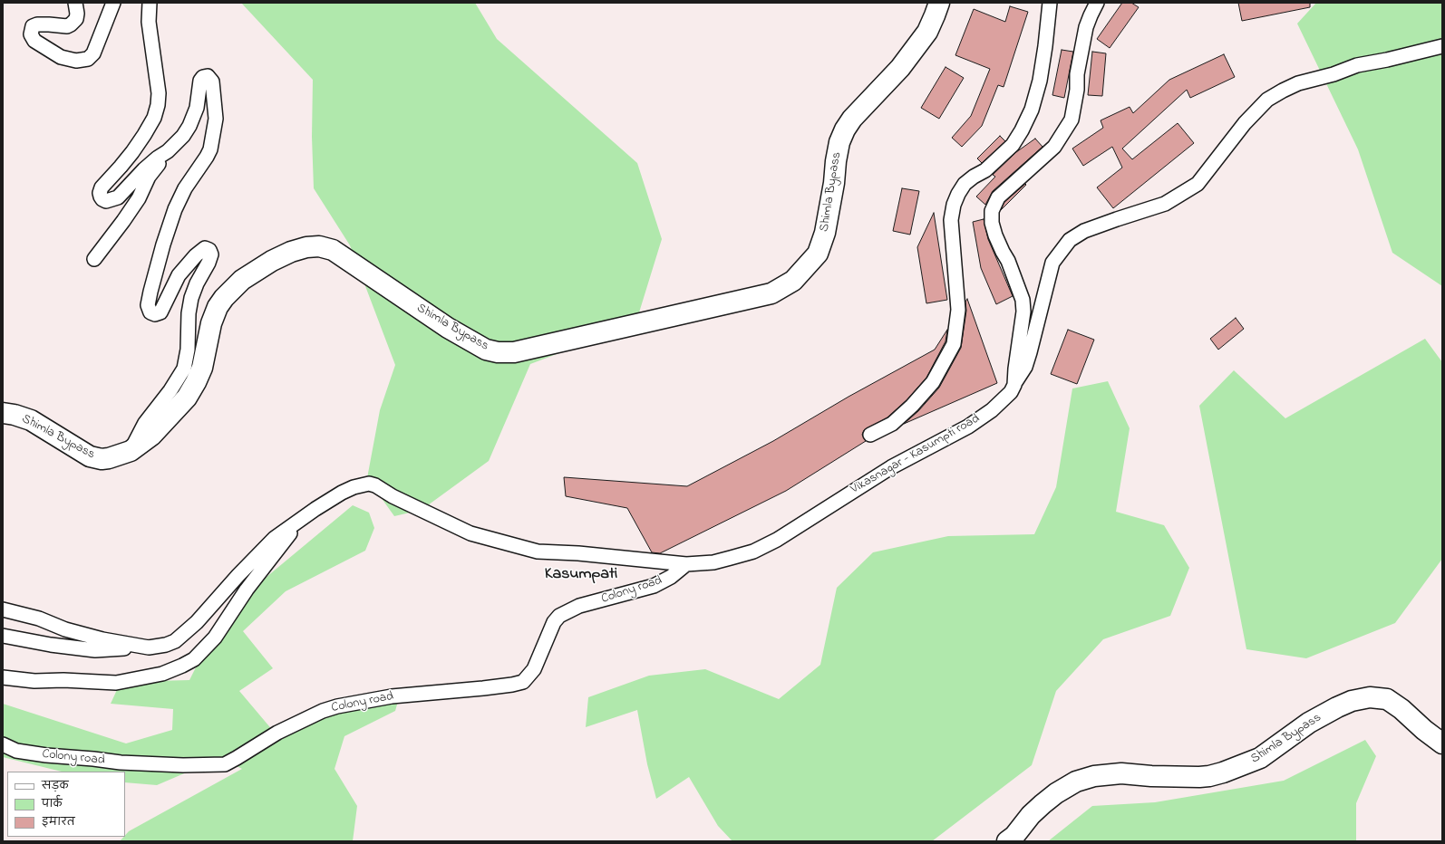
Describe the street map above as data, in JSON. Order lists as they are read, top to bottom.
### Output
{
  "streets": {
    "highway": ["Shimla Bypass"],
    "street": ["Vikasnagar - Kasumpti road", "Colony road"]
  },
  "crossings": [
    ["Vikasnagar - Kasumpti road", "Colony road"]
  ],
  "districts": ["Kasumpati"],
  "legend": ["सड़क", "पार्क", "इमारत"]
}
